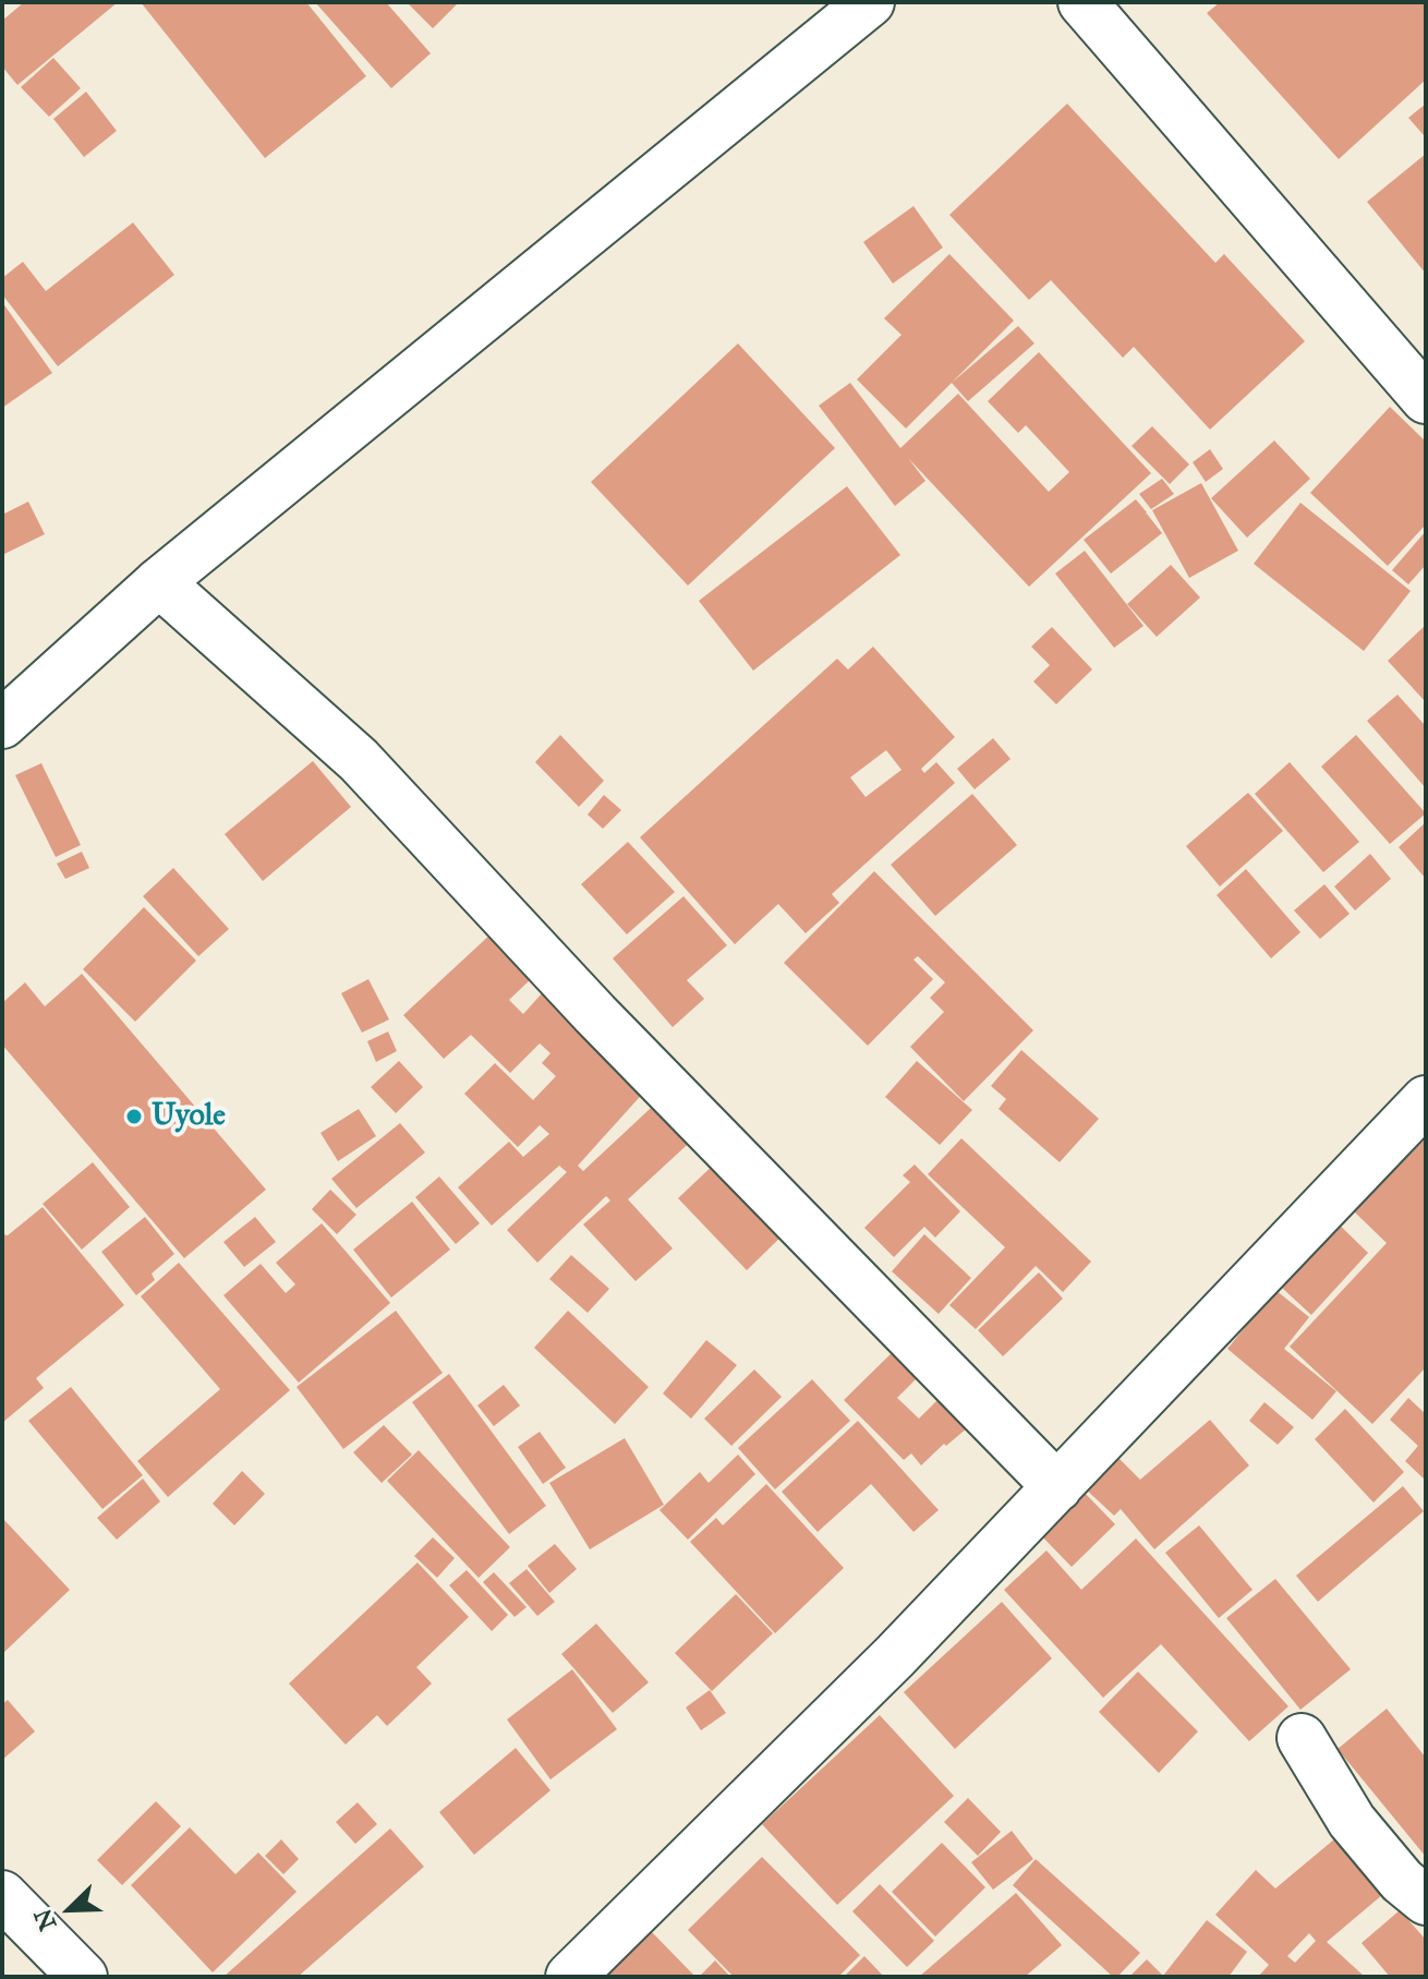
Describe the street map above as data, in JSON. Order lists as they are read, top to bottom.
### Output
{
  "places": ["Uyole"],
  "north": "bottom left"
}
